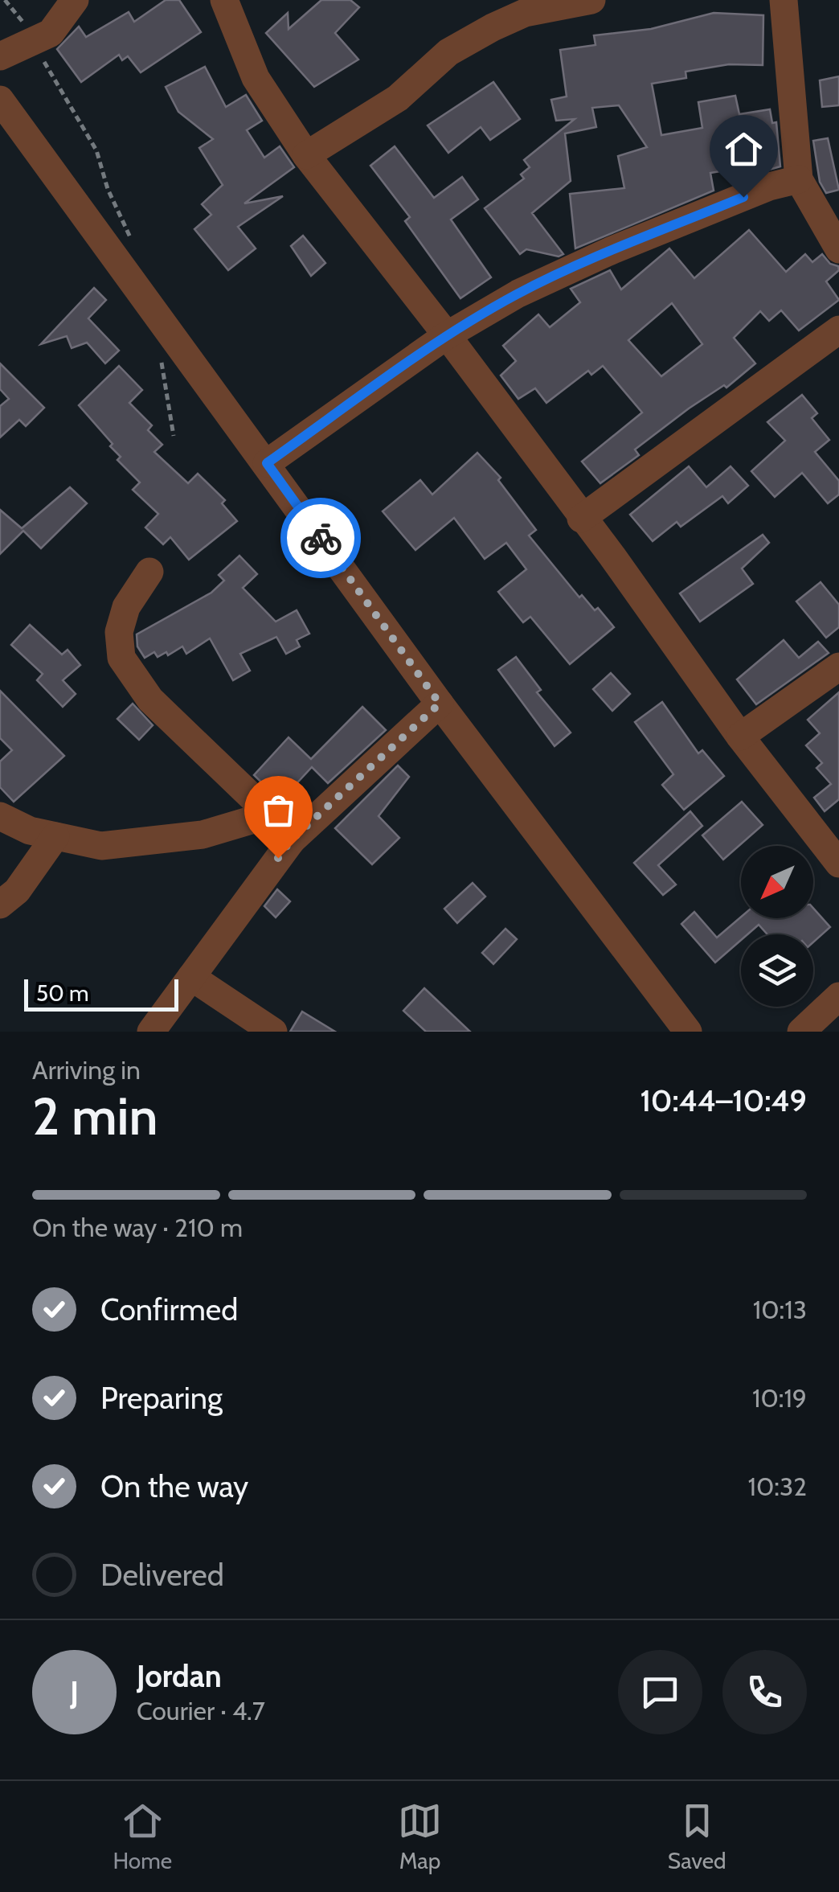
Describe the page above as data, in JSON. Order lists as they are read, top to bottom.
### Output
{
  "scale_bar": "50 m",
  "north": "bottom left",
  "page": {
    "scale": "50 m",
    "heading": ["2 min", "Arriving in", "10:44–10:49"],
    "panel": ["Jordan", "Courier · 4.7"],
    "bar": "On the way · 210 m",
    "list": [
      ["Confirmed", "10:13"],
      ["Preparing", "10:19"],
      ["On the way", "10:32"],
      "Delivered"
    ],
    "round": "J",
    "tabs": ["Home", "Map", "Saved"]
  }
}
